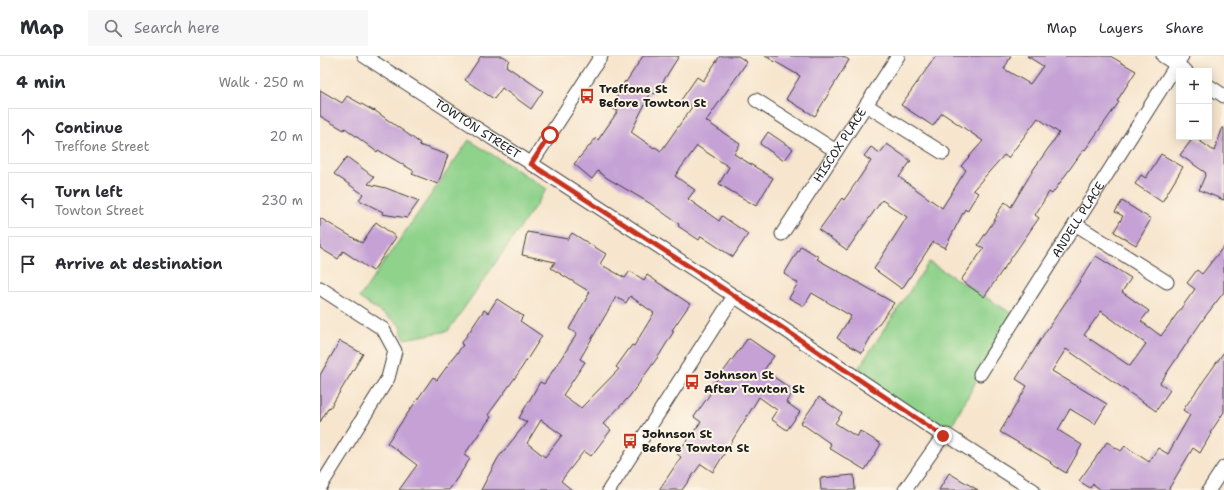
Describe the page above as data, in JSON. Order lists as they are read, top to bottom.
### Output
{
  "streets": {
    "street": ["TOWTON STREET", "HISCOX PLACE", "ANDELL PLACE"]
  },
  "places": {
    "bus stop": ["Treffone St Before Towton St", "Johnson St After Towton St", "Johnson St Before Towton St"]
  },
  "page": {
    "header": "Map",
    "search": "Search here",
    "nav": ["Map", "Layers", "Share"],
    "heading": ["4 min", "Walk · 250 m"],
    "map_buttons": ["+", "−"],
    "list": [
      ["Continue", "Treffone Street", "20 m"],
      ["Turn left", "Towton Street", "230 m"],
      "Arrive at destination"
    ]
  }
}
